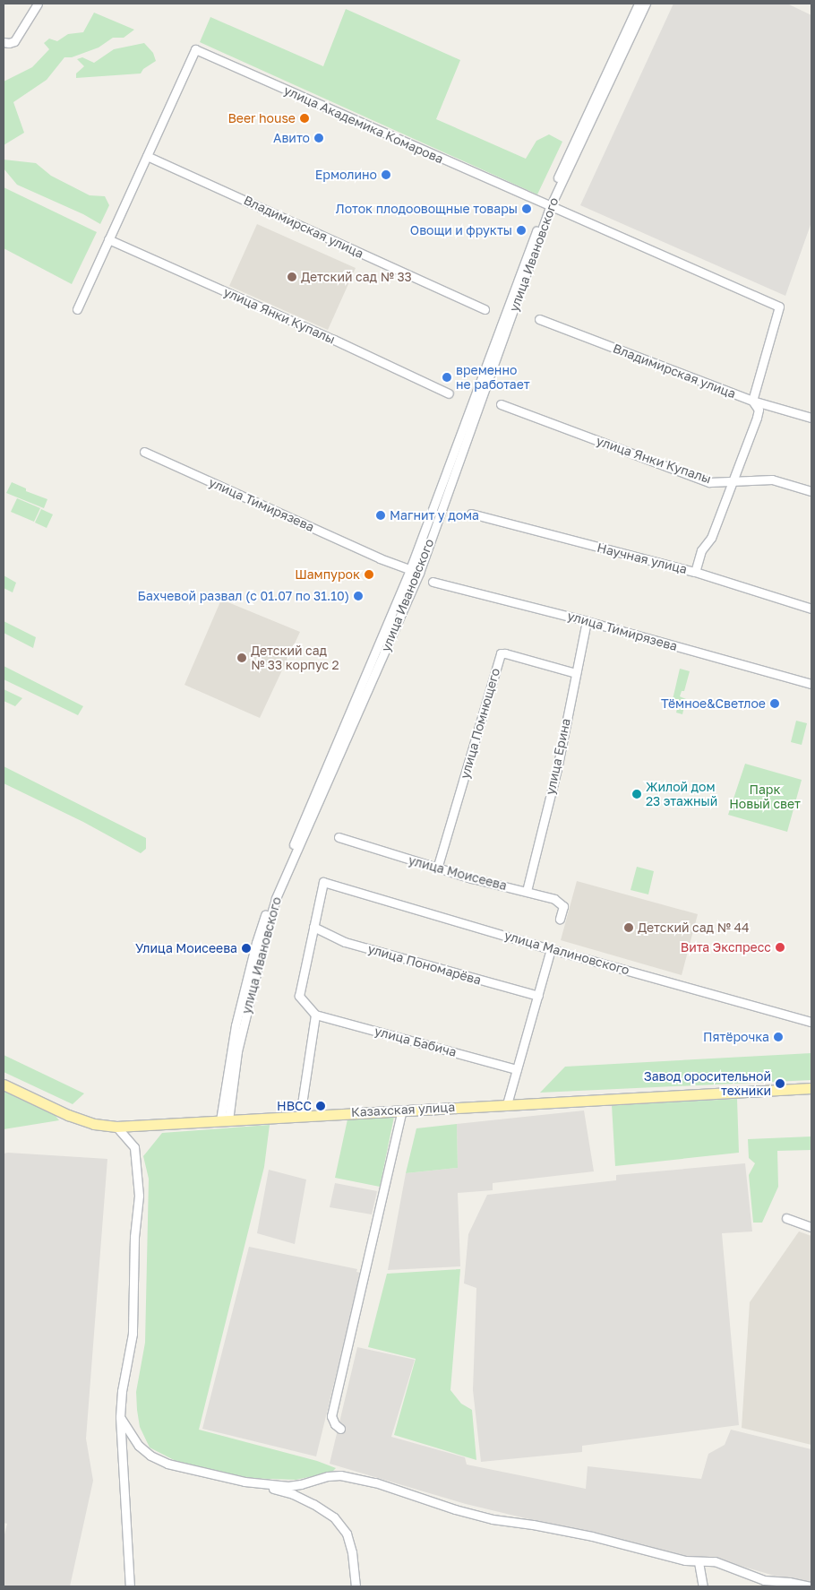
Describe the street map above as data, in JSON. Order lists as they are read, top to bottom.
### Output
{
  "streets": {
    "main road": ["Казахская улица"],
    "street": [
      "улица Академика Комарова",
      "Владимирская улица",
      "улица Ивановского",
      "улица Янки Купалы",
      "улица Тимирязева",
      "Научная улица",
      "улица Помнющего",
      "улица Ерина",
      "улица Моисеева",
      "улица Малиновского",
      "улица Пономарёва",
      "улица Бабича"
    ]
  },
  "crossings": [
    ["улица Академика Комарова", "Владимирская улица"],
    ["улица Академика Комарова", "улица Ивановского"],
    ["улица Ивановского", "улица Тимирязева"],
    ["улица Ивановского", "Казахская улица"],
    ["улица Тимирязева", "улица Ерина"],
    ["улица Помнющего", "улица Ерина"],
    ["улица Помнющего", "улица Моисеева"],
    ["улица Ерина", "улица Моисеева"],
    ["улица Малиновского", "улица Пономарёва"]
  ],
  "parks": ["Парк Новый свет"],
  "places": [
    "Beer house",
    "Авито",
    "Ермолино",
    "Лоток плодоовощные товары",
    "Овощи и фрукты",
    "Детский сад № 33",
    "временно не работает",
    "Магнит у дома",
    "Шампурок",
    "Бахчевой развал (с 01.07 по 31.10)",
    "Детский сад № 33 корпус 2",
    "Тёмное&Светлое",
    "Жилой дом 23 этажный",
    "Детский сад № 44",
    "Вита Экспресс",
    "Улица Моисеева",
    "Пятёрочка",
    "Завод оросительной техники",
    "НВСС"
  ]
}
